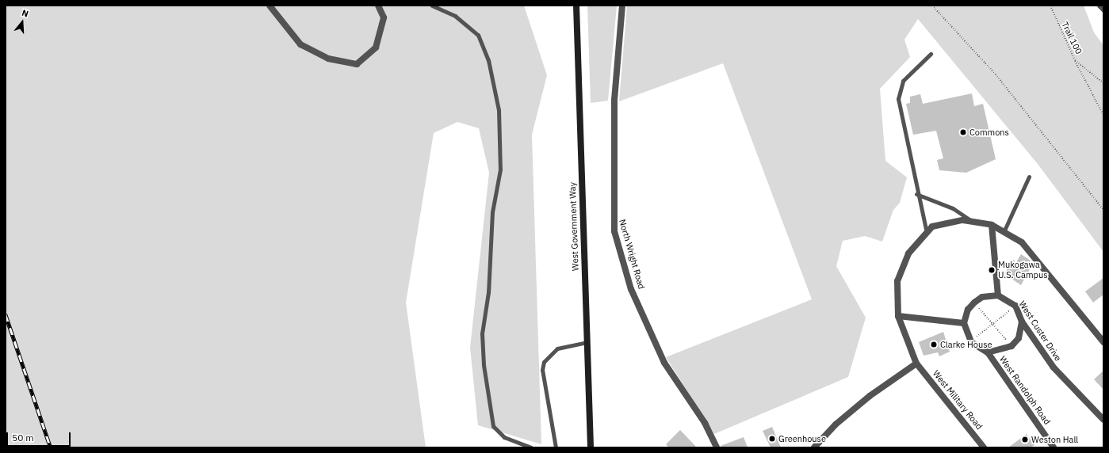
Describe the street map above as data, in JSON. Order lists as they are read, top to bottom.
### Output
{
  "streets": {
    "main road": ["West Government Way"],
    "street": [
      "North Wright Road",
      "West Custer Drive",
      "West Randolph Road",
      "West Military Road"
    ],
    "path": ["Trail 100"]
  },
  "places": [
    "Commons",
    "Mukogawa U.S. Campus",
    "Clarke House",
    "Greenhouse",
    "Weston Hall"
  ],
  "scale_bar": "50 m",
  "north": "top"
}
